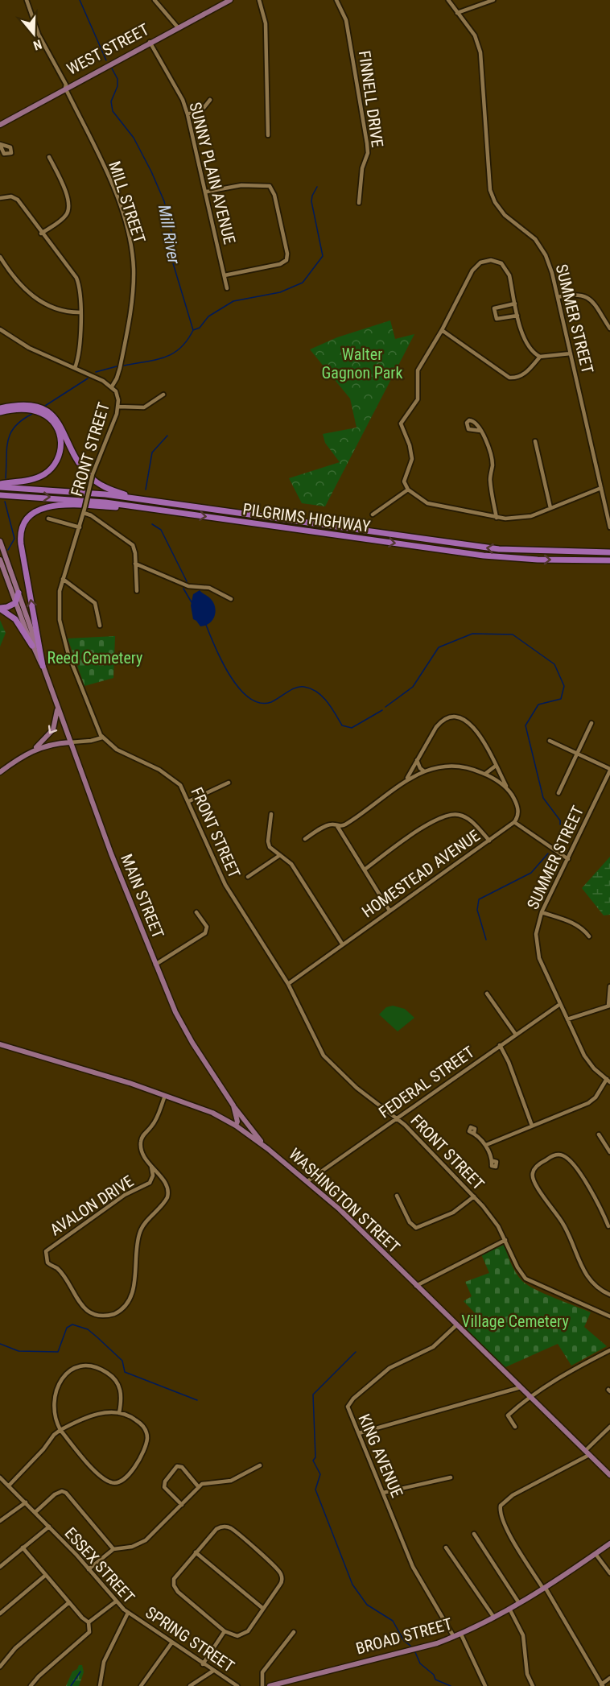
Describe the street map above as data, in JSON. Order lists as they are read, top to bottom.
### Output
{
  "streets": {
    "highway": ["PILGRIMS HIGHWAY"],
    "main road": [
      "WEST STREET",
      "MAIN STREET",
      "WASHINGTON STREET",
      "BROAD STREET"
    ],
    "street": [
      "FINNELL DRIVE",
      "SUNNY PLAIN AVENUE",
      "MILL STREET",
      "SUMMER STREET",
      "FRONT STREET",
      "HOMESTEAD AVENUE",
      "FEDERAL STREET",
      "AVALON DRIVE",
      "KING AVENUE",
      "ESSEX STREET",
      "SPRING STREET"
    ]
  },
  "crossings": [
    ["WEST STREET", "SUNNY PLAIN AVENUE"],
    ["WEST STREET", "MILL STREET"],
    ["MILL STREET", "FRONT STREET"],
    ["SUMMER STREET", "FEDERAL STREET"],
    ["FRONT STREET", "HOMESTEAD AVENUE"],
    ["FRONT STREET", "FEDERAL STREET"],
    ["MAIN STREET", "WASHINGTON STREET"],
    ["FEDERAL STREET", "WASHINGTON STREET"],
    ["WASHINGTON STREET", "AVALON DRIVE"],
    ["WASHINGTON STREET", "KING AVENUE"],
    ["KING AVENUE", "BROAD STREET"],
    ["ESSEX STREET", "SPRING STREET"]
  ],
  "water": ["Mill River"],
  "parks": ["Walter Gagnon Park", "Reed Cemetery", "Village Cemetery"],
  "north": "bottom"
}
